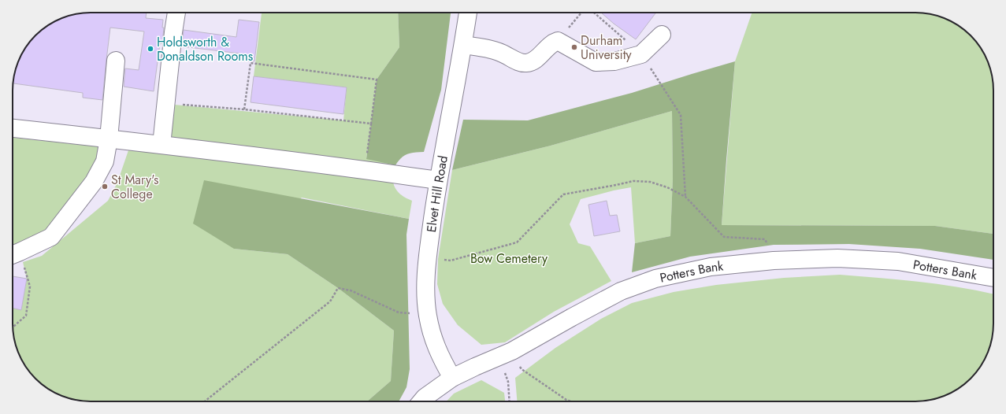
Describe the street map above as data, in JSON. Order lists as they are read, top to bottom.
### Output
{
  "streets": {
    "street": ["Elvet Hill Road", "Potters Bank"]
  },
  "crossings": [
    ["Elvet Hill Road", "Potters Bank"]
  ],
  "parks": ["Bow Cemetery"],
  "places": ["Durham University", "Holdsworth & Donaldson Rooms", "St Mary's College"]
}
